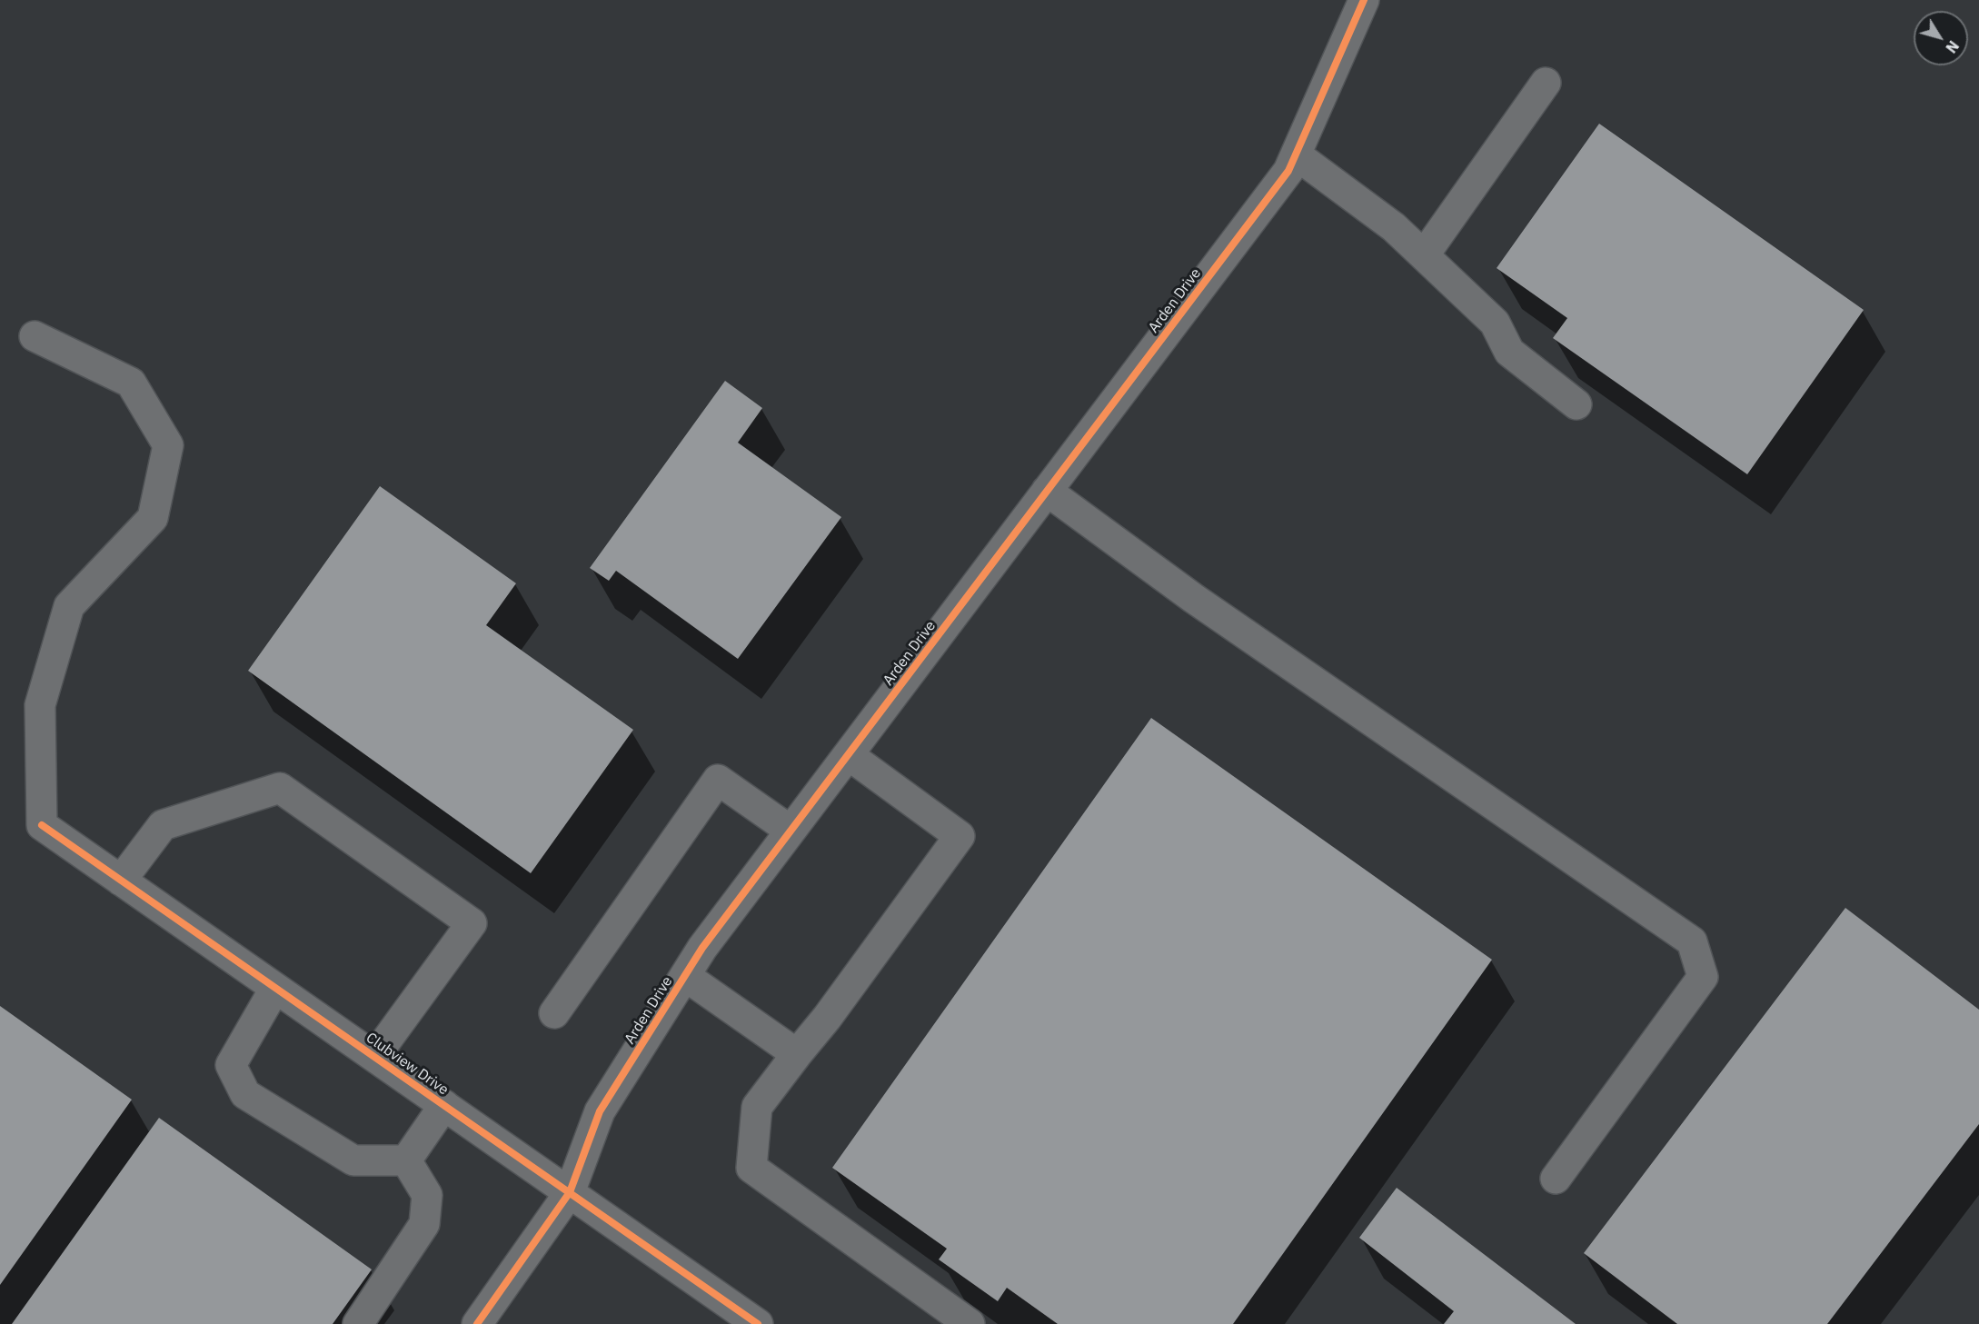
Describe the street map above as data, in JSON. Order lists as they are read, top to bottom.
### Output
{
  "streets": {
    "street": ["Arden Drive", "Clubview Drive"]
  },
  "crossings": [
    ["Arden Drive", "Clubview Drive"]
  ],
  "north": "bottom right"
}
